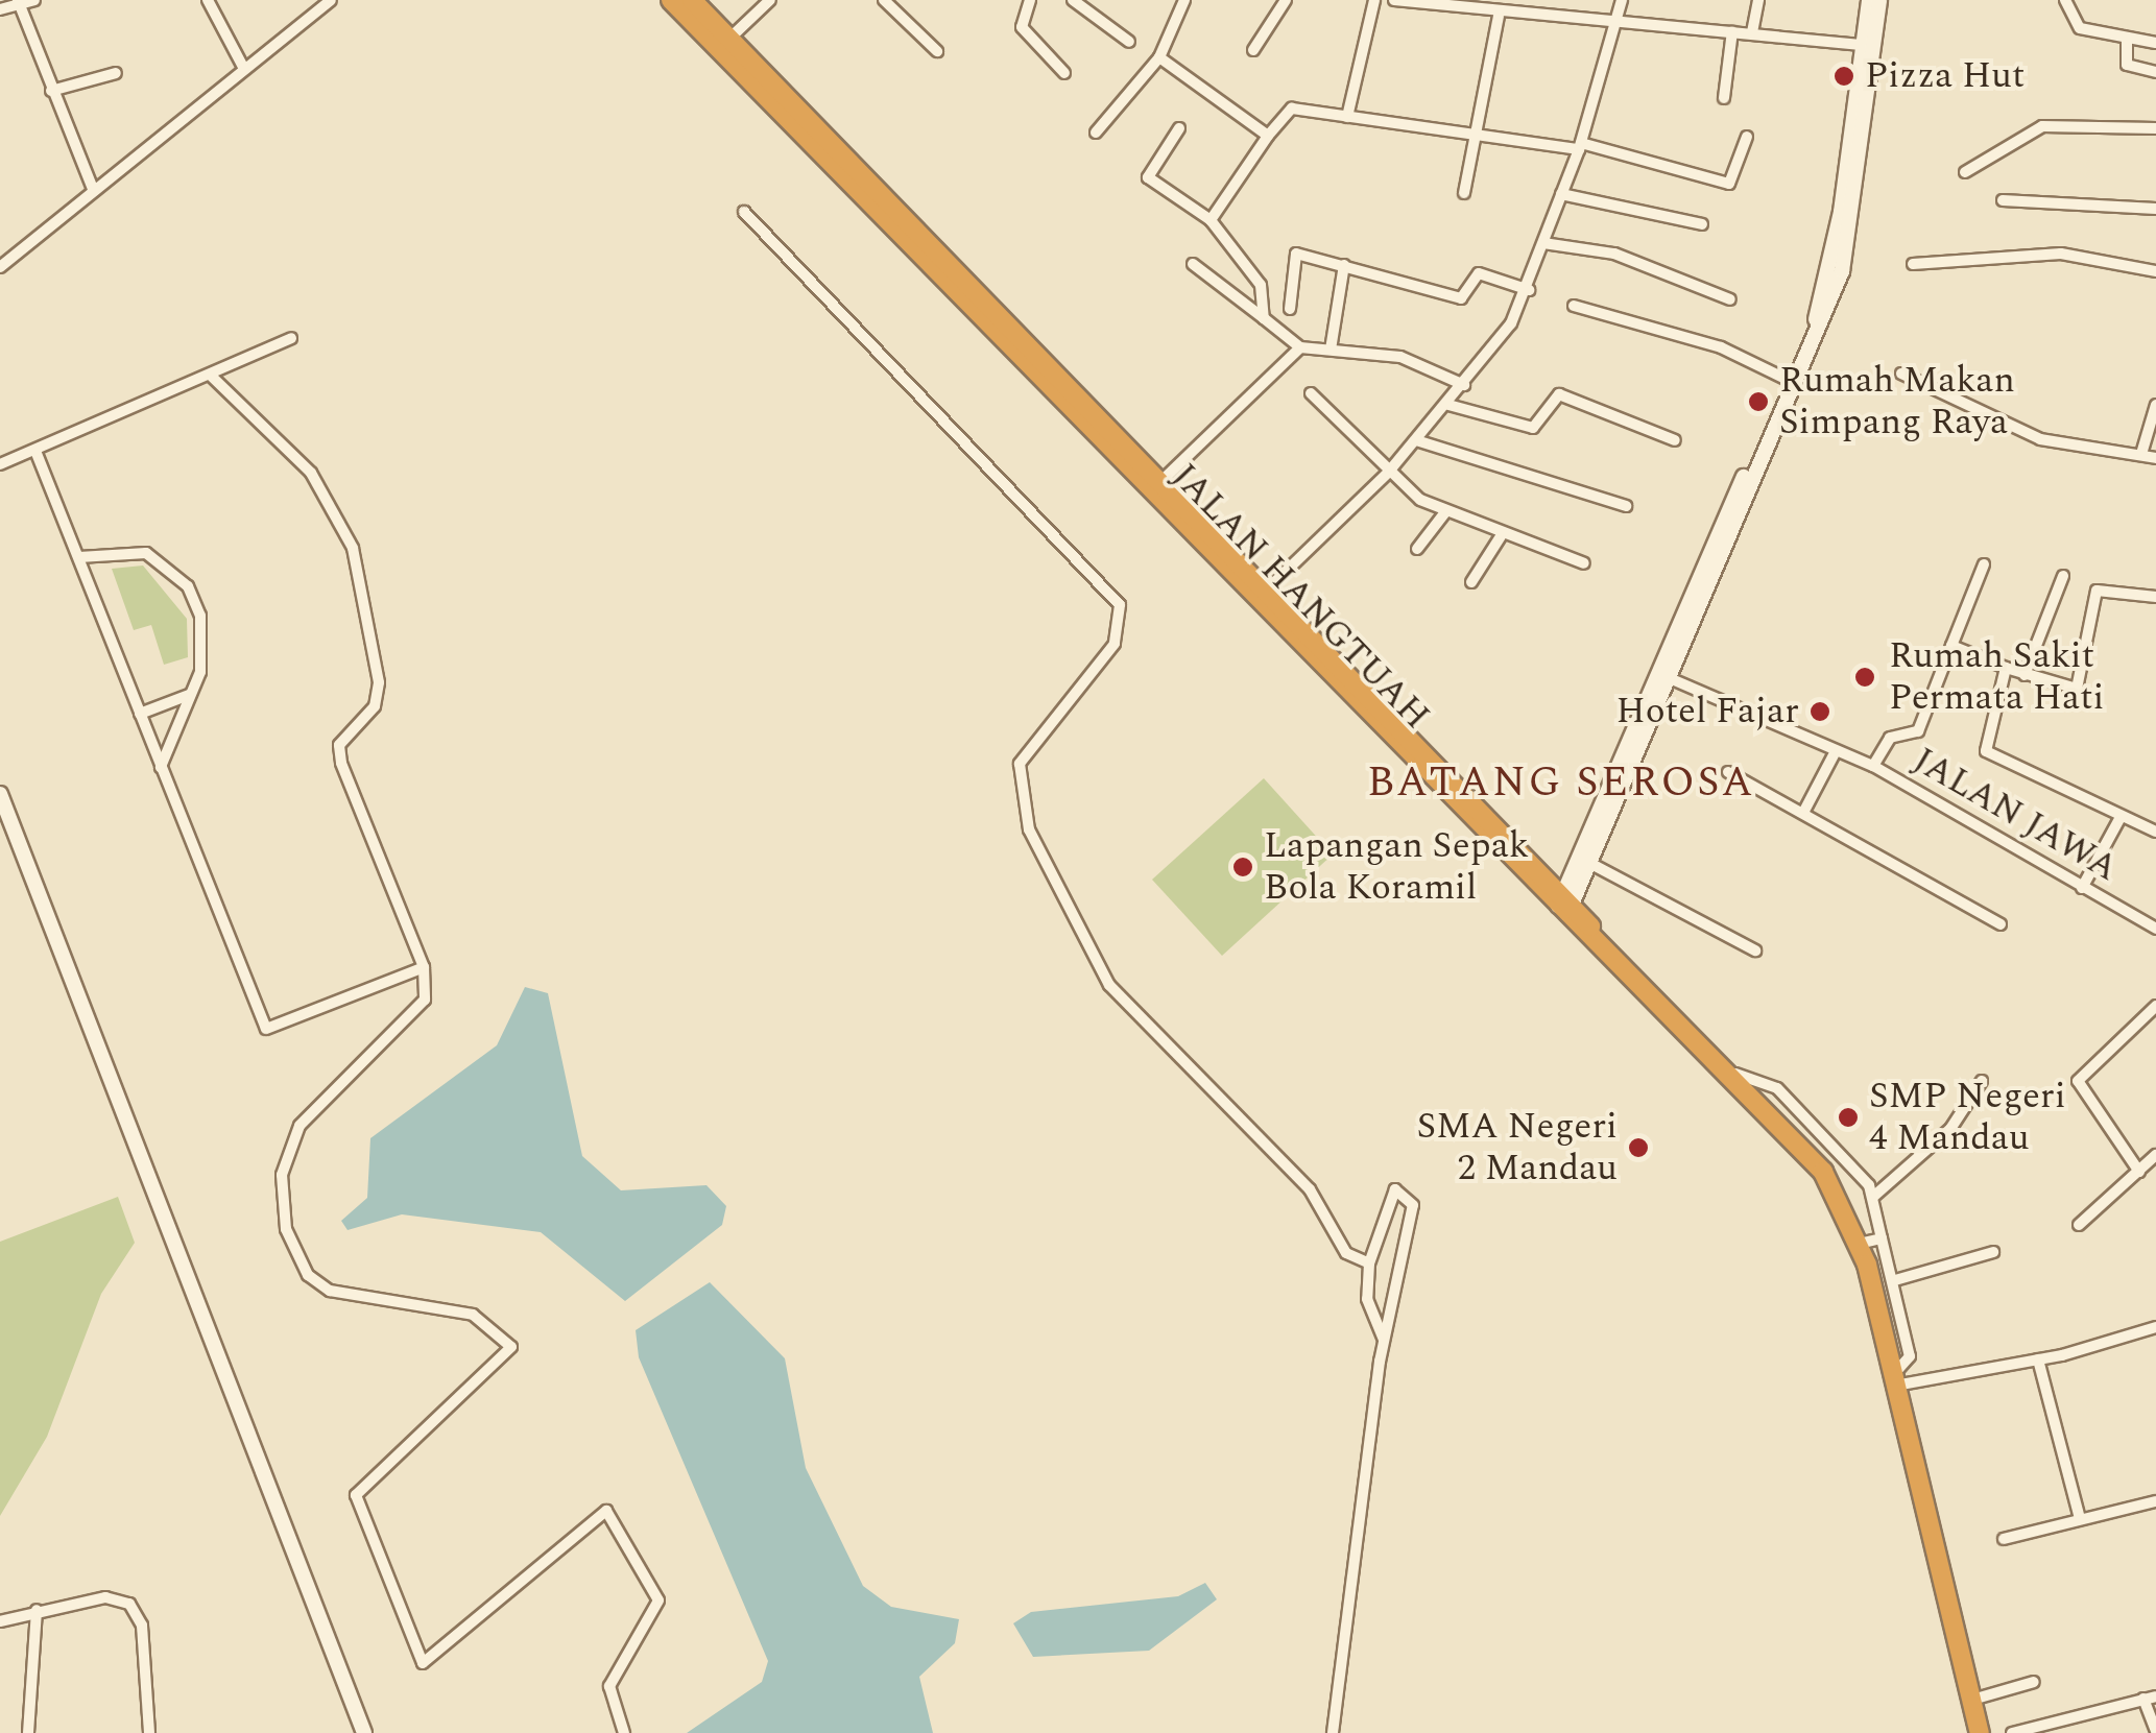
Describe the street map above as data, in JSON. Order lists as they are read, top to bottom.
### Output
{
  "streets": {
    "highway": ["JALAN HANGTUAH"],
    "street": ["JALAN JAWA"]
  },
  "districts": ["BATANG SEROSA"],
  "places": [
    "Pizza Hut",
    "Rumah Makan Simpang Raya",
    "Rumah Sakit Permata Hati",
    "Hotel Fajar",
    "Lapangan Sepak Bola Koramil",
    "SMP Negeri 4 Mandau",
    "SMA Negeri 2 Mandau"
  ]
}
